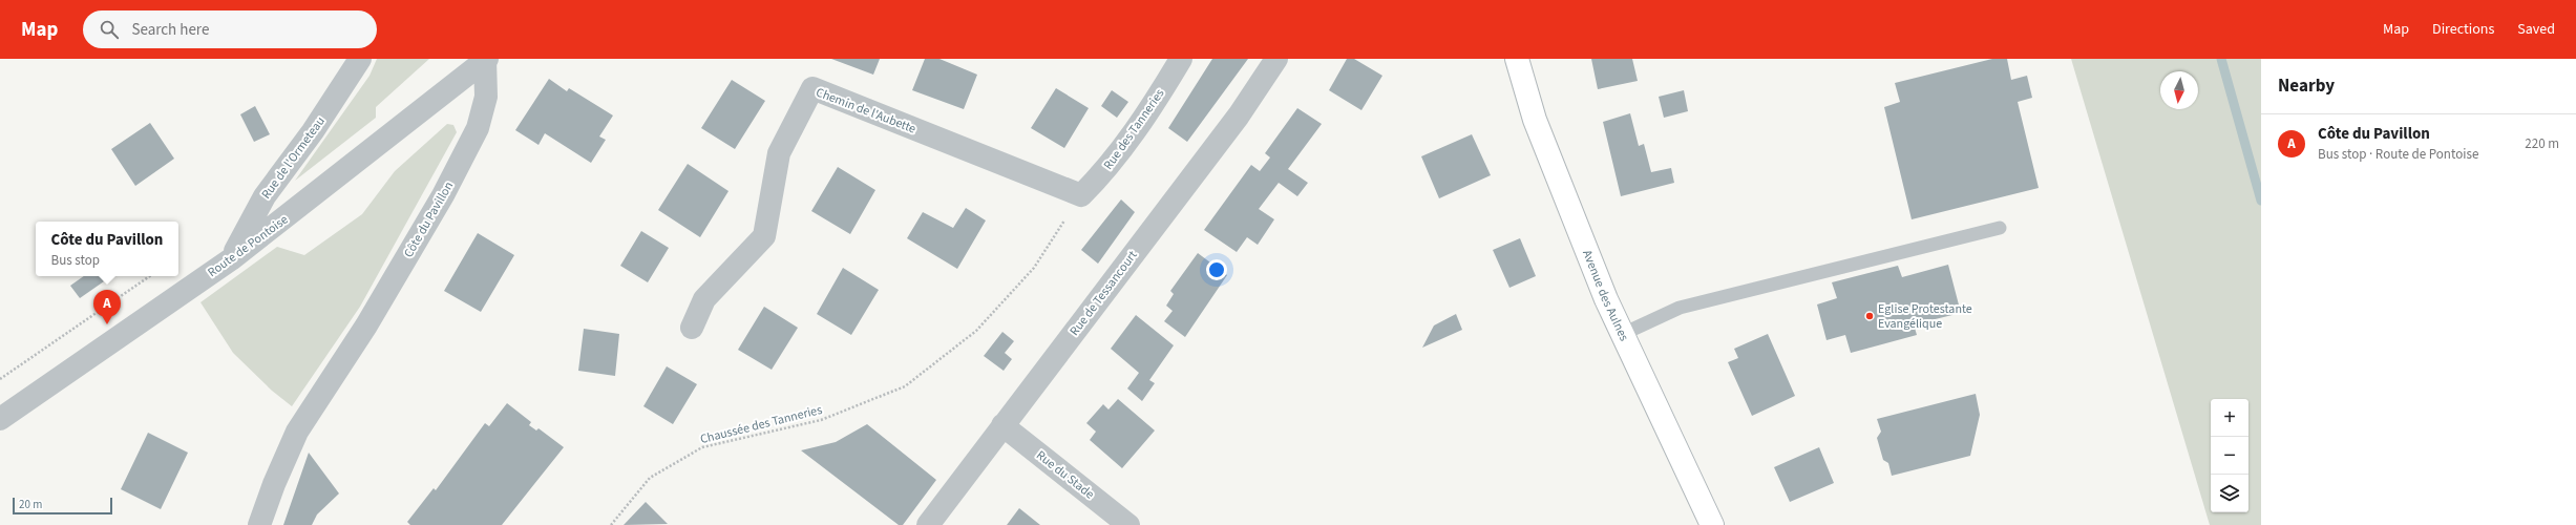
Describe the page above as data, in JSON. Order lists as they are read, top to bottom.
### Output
{
  "streets": {
    "main road": ["Avenue des Aulnes"],
    "street": [
      "Chemin de l'Aubette",
      "Rue des Tanneries",
      "Rue de l'Ormeteau",
      "Côte du Pavillon",
      "Route de Pontoise",
      "Rue de Tessancourt",
      "Rue du Stade"
    ],
    "path": ["Chaussée des Tanneries"]
  },
  "crossings": [
    ["Chemin de l'Aubette", "Rue des Tanneries"],
    ["Chemin de l'Aubette", "Chaussée des Tanneries"],
    ["Rue des Tanneries", "Chaussée des Tanneries"],
    ["Rue de l'Ormeteau", "Route de Pontoise"],
    ["Côte du Pavillon", "Route de Pontoise"],
    ["Rue de Tessancourt", "Rue du Stade"]
  ],
  "places": ["Eglise Protestante Evangélique"],
  "scale_bar": "20 m",
  "north": "bottom",
  "page": {
    "header": "Map",
    "search": "Search here",
    "nav": ["Map", "Directions", "Saved"],
    "heading": "Nearby",
    "list": [
      {
        "mark": "A",
        "name": "Côte du Pavillon",
        "note": "Bus stop · Route de Pontoise",
        "value": "220 m"
      }
    ],
    "popup": ["Côte du Pavillon", "Bus stop"],
    "pins": "A",
    "map_buttons": ["+", "−"],
    "scale": "20 m"
  }
}
